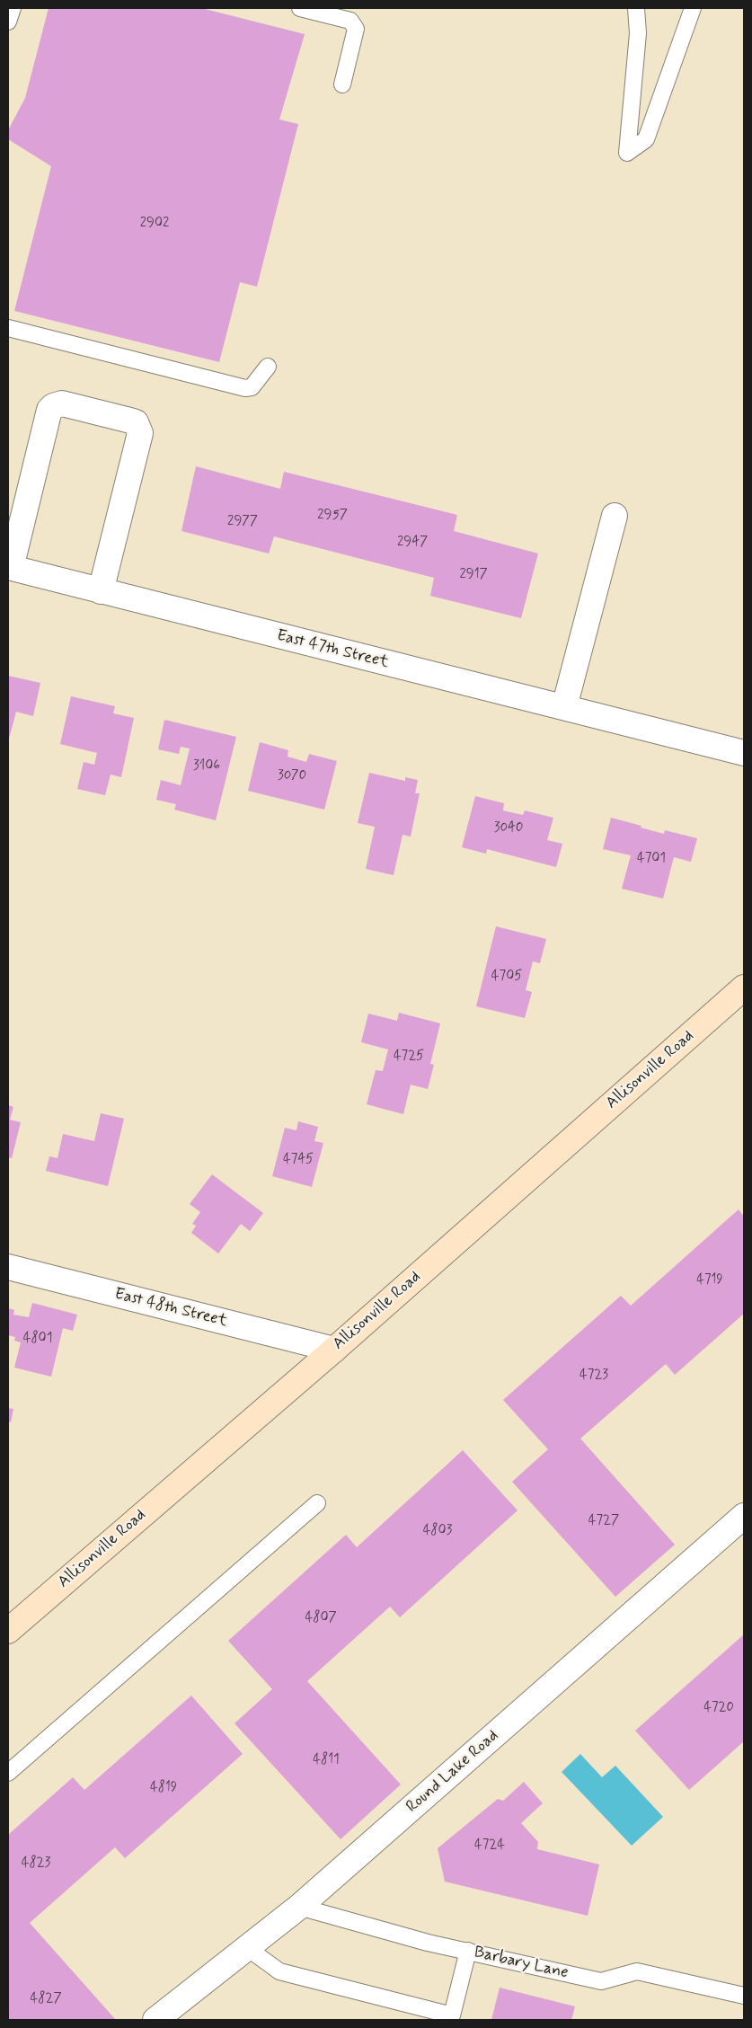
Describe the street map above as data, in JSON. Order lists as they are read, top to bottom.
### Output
{
  "streets": {
    "main road": ["Allisonville Road"],
    "street": ["East 47th Street", "East 48th Street", "Round Lake Road"],
    "lane": ["Barbary Lane"]
  },
  "crossings": [
    ["Allisonville Road", "East 48th Street"],
    ["Round Lake Road", "Barbary Lane"]
  ],
  "house_numbers": [
    "2902",
    "2957",
    "2977",
    "2947",
    "2917",
    "3106",
    "3070",
    "3040",
    "4701",
    "4705",
    "4725",
    "4745",
    "4719",
    "4801",
    "4723",
    "4727",
    "4803",
    "4807",
    "4720",
    "4811",
    "4819",
    "4724",
    "4823",
    "4827"
  ]
}
